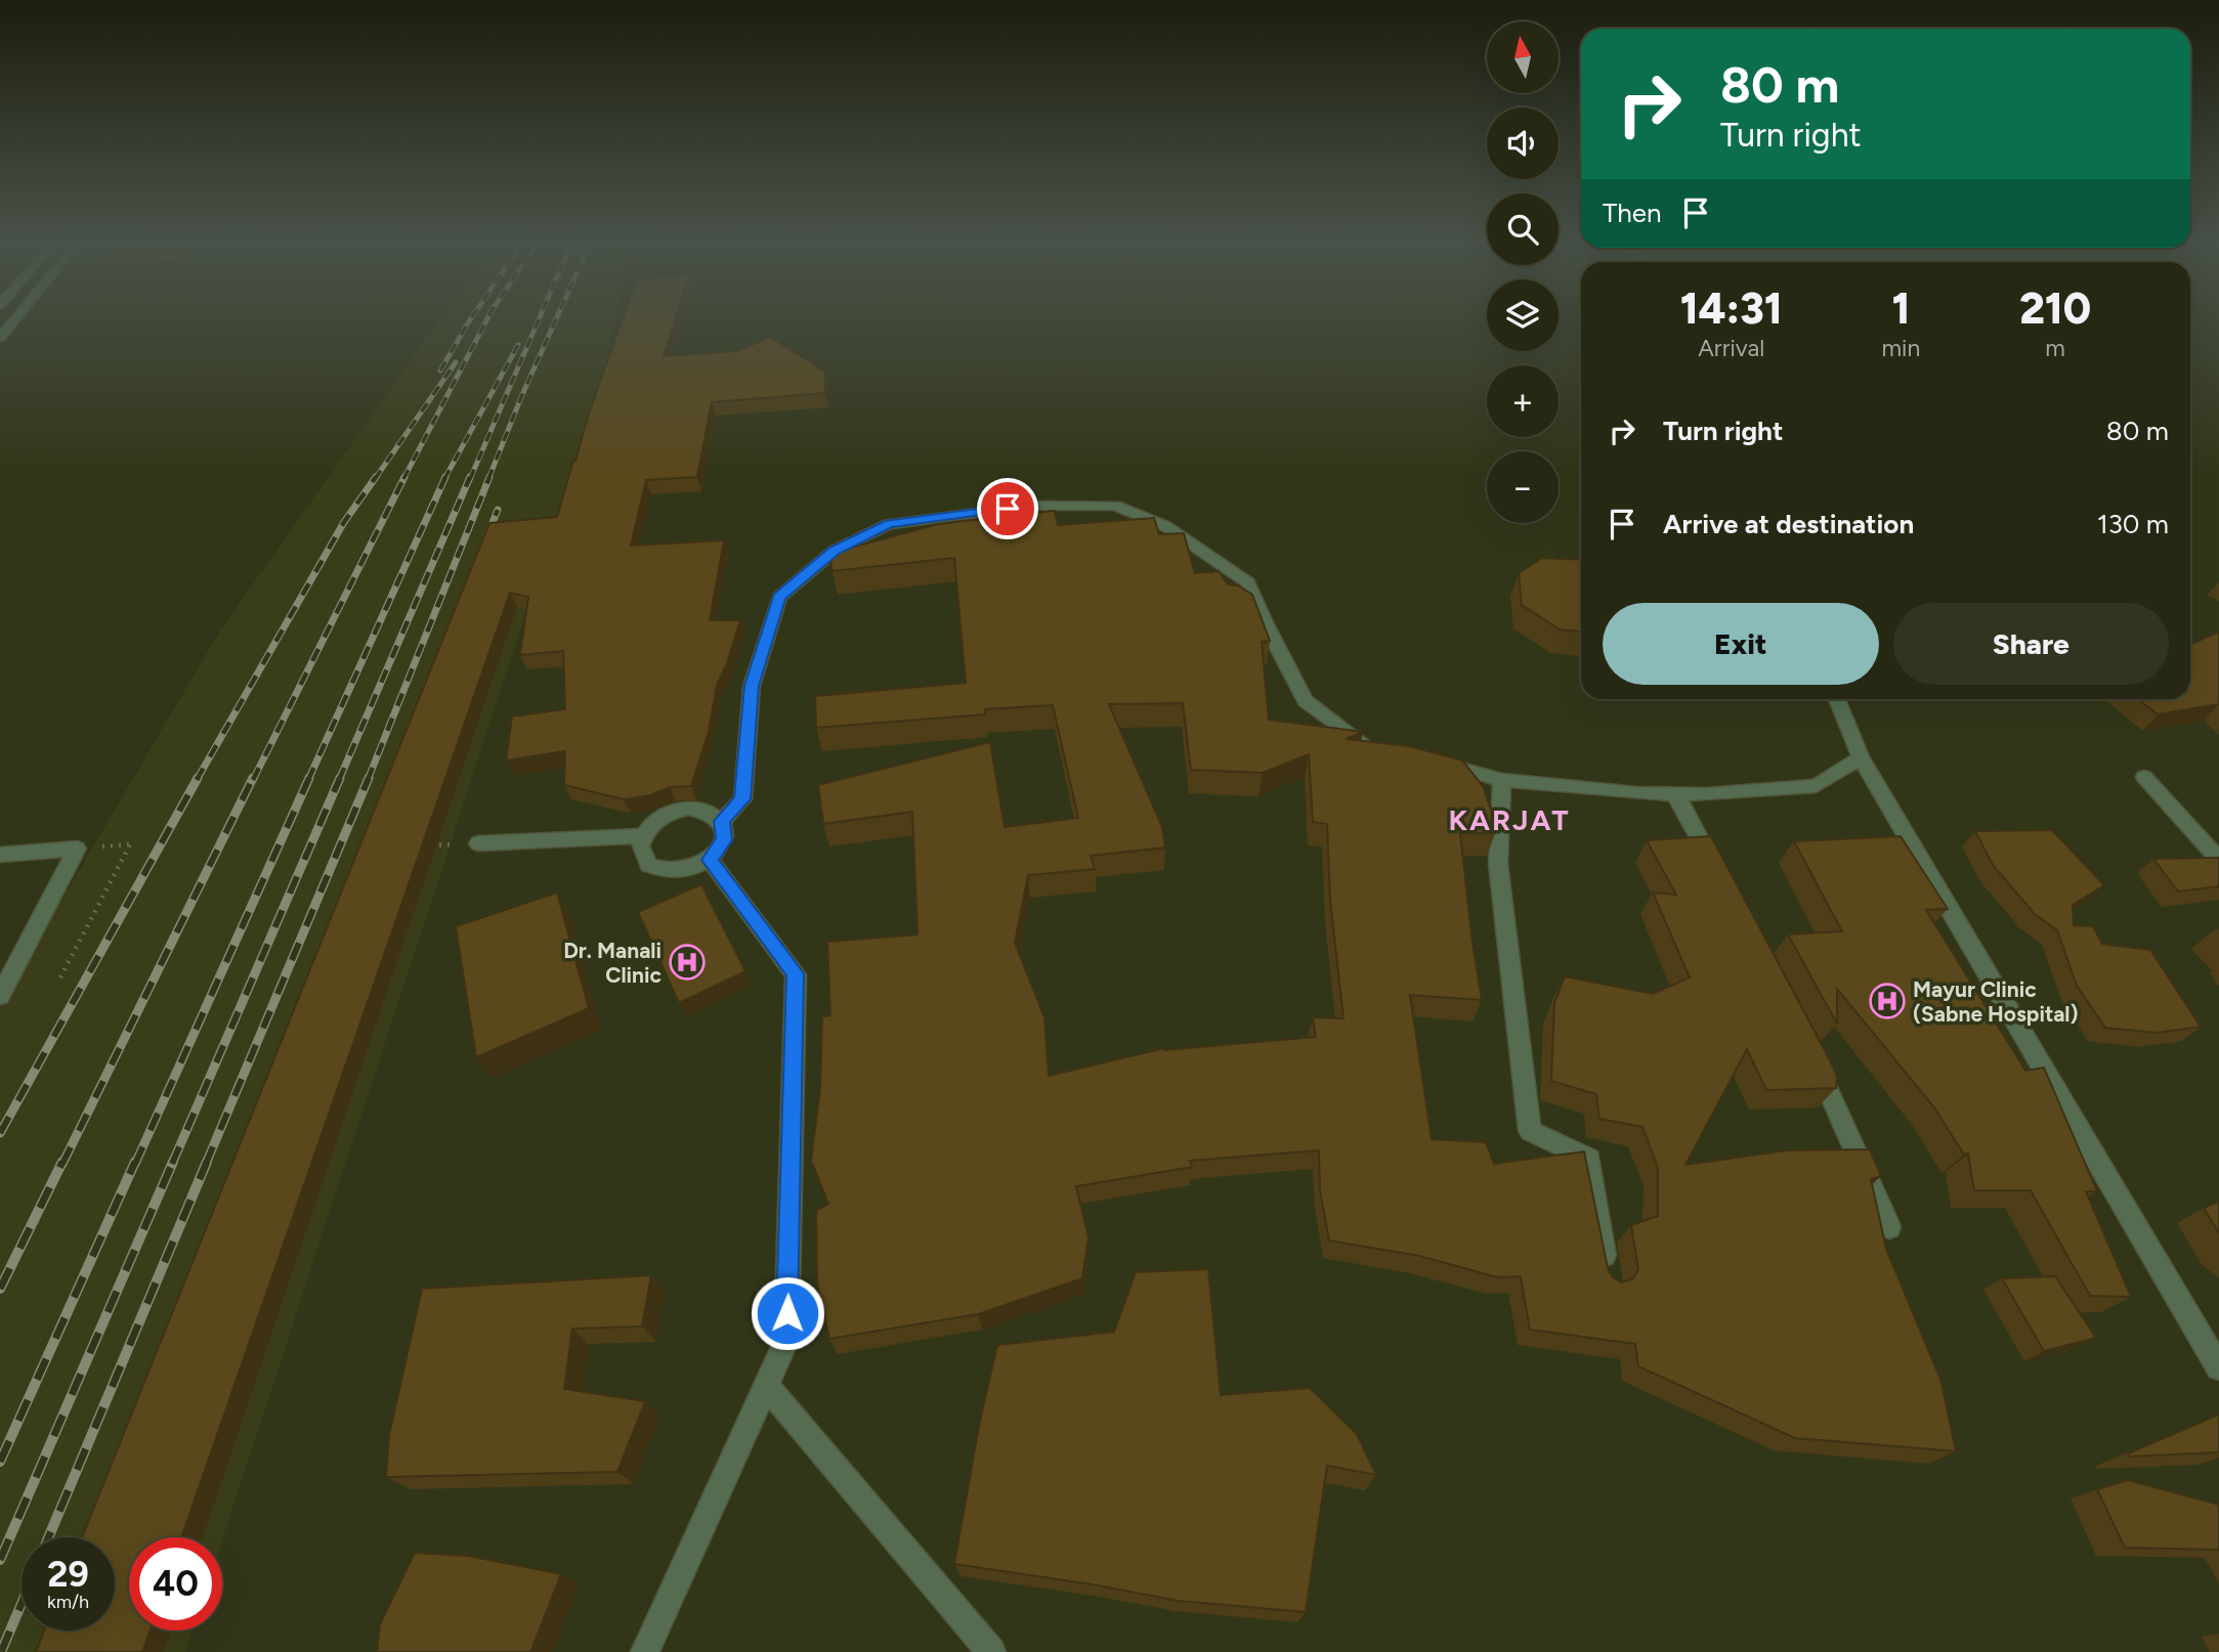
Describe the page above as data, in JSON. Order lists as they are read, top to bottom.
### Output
{
  "districts": ["KARJAT"],
  "places": {
    "hospital": ["Dr. Manali Clinic", "Mayur Clinic (Sabne Hospital)"]
  },
  "north": "top",
  "page": {
    "map_buttons": ["+", "−"],
    "turn": ["80 m", "Turn right"],
    "then": "Then",
    "eta": [
      "14:31",
      "Arrival",
      "1",
      "min",
      "210",
      "m"
    ],
    "list": [
      {
        "name": "Turn right",
        "value": "80 m"
      },
      {
        "name": "Arrive at destination",
        "value": "130 m"
      }
    ],
    "buttons": ["Exit", "Share"],
    "speed": "29 km/h",
    "limit": "40"
  }
}
